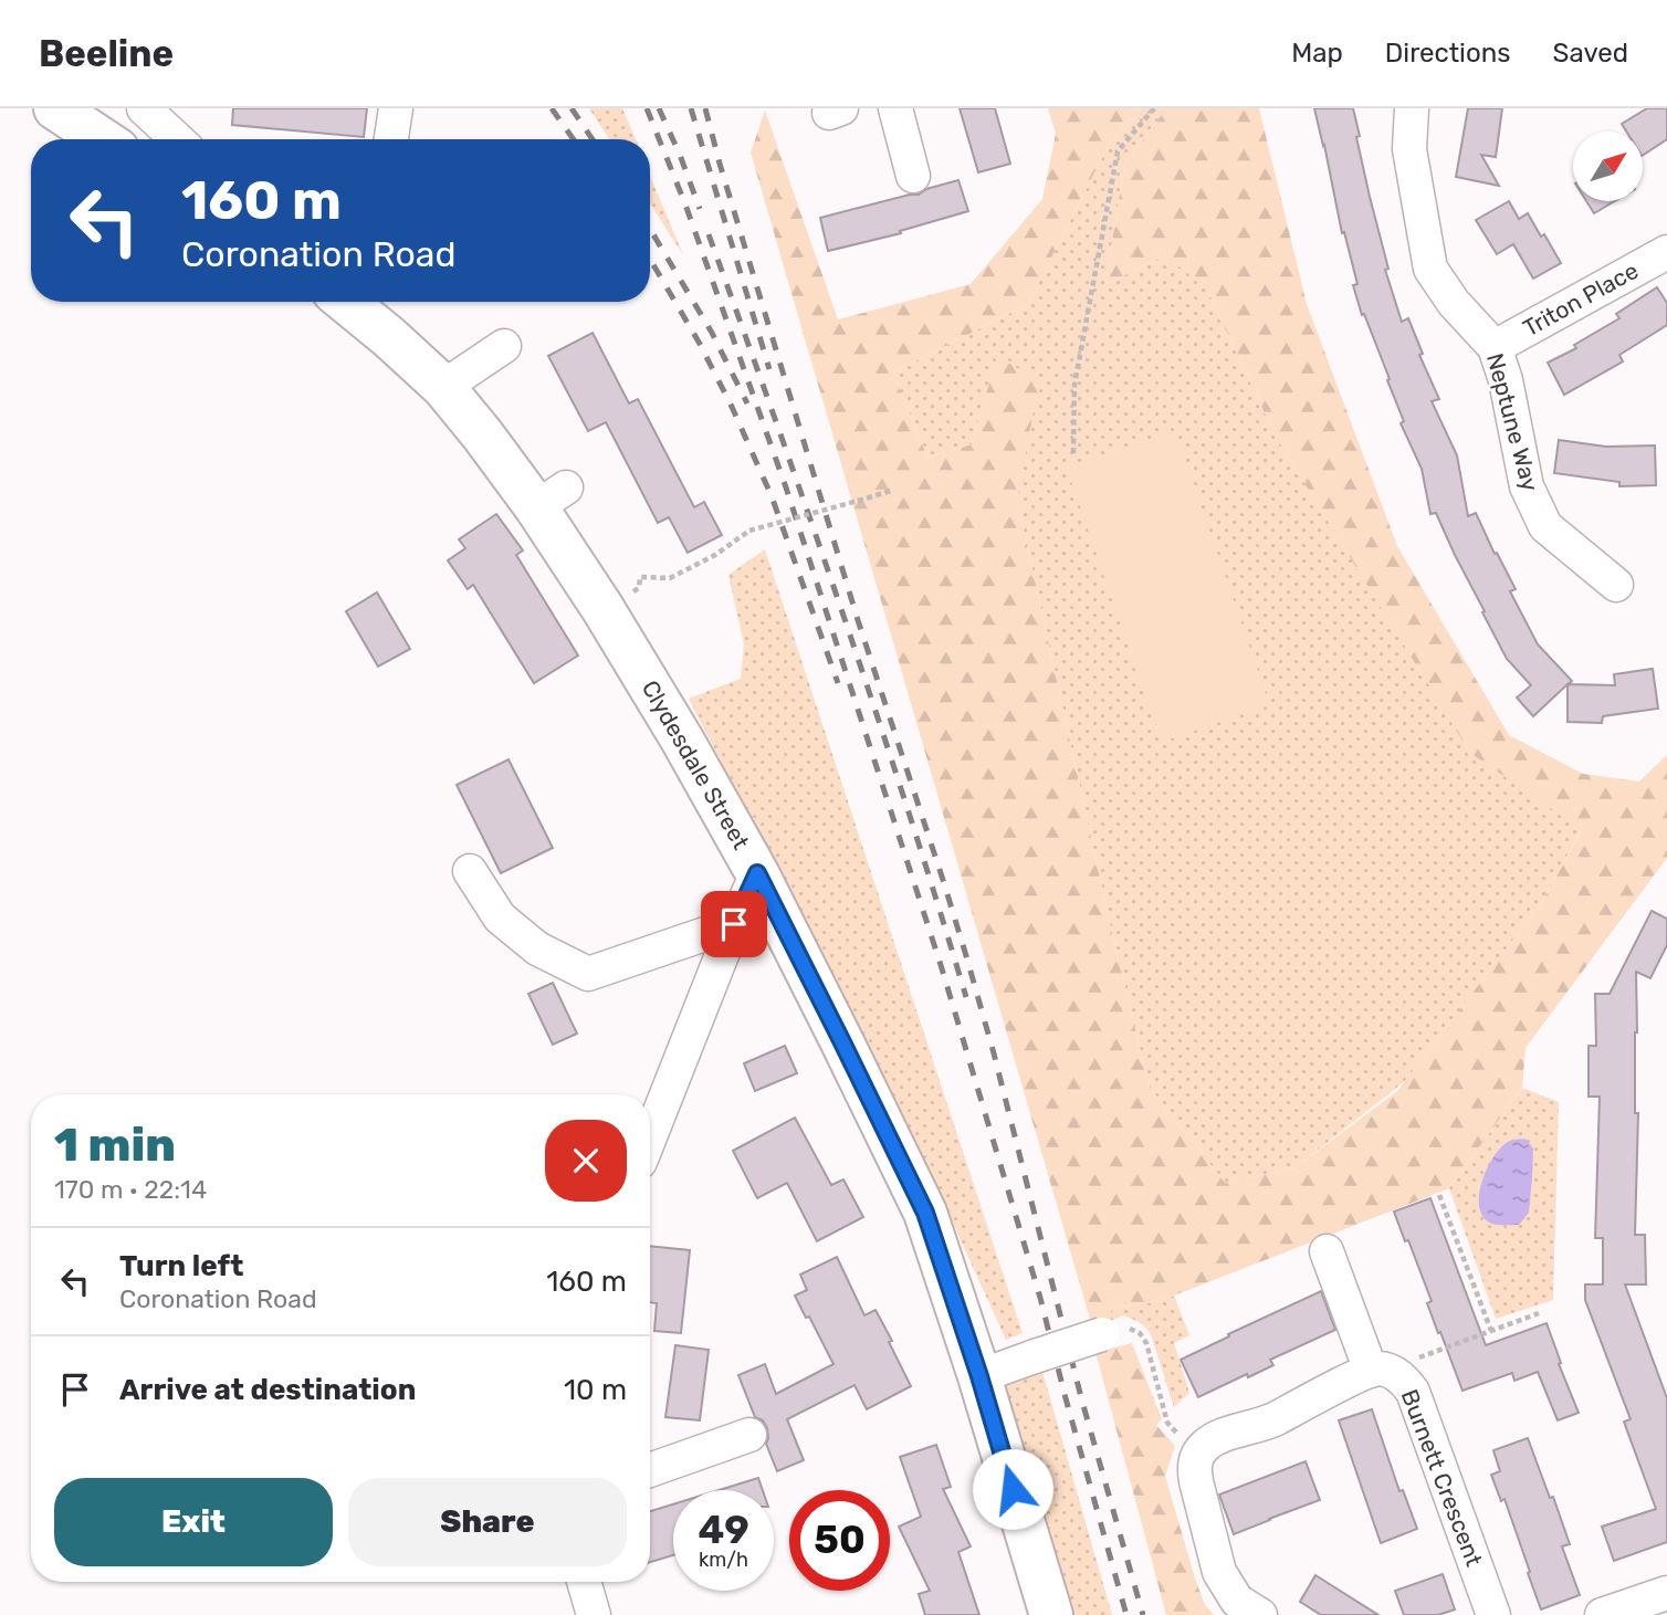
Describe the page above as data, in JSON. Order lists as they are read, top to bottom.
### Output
{
  "streets": {
    "main road": ["Clydesdale Street"],
    "street": ["Triton Place", "Neptune Way", "Burnett Crescent"]
  },
  "crossings": [
    ["Triton Place", "Neptune Way"]
  ],
  "north": "top right",
  "page": {
    "header": "Beeline",
    "nav": ["Map", "Directions", "Saved"],
    "turn": ["160 m", "Coronation Road"],
    "heading": ["1 min", "170 m · 22:14"],
    "list": [
      {
        "name": "Turn left",
        "note": "Coronation Road",
        "value": "160 m"
      },
      {
        "name": "Arrive at destination",
        "value": "10 m"
      }
    ],
    "buttons": ["Exit", "Share"],
    "speed": "49 km/h",
    "limit": "50"
  }
}
